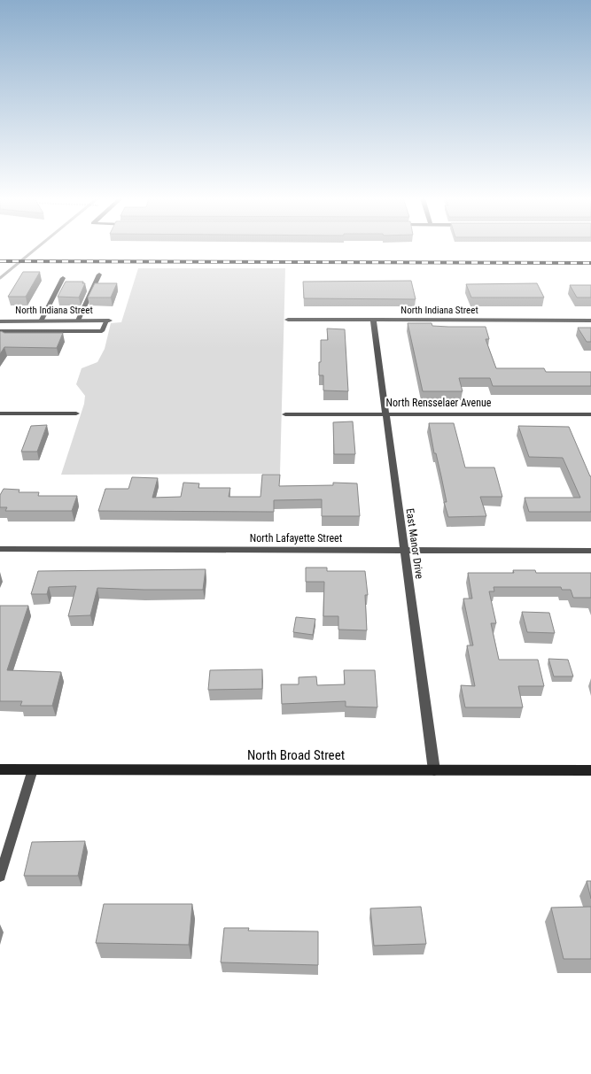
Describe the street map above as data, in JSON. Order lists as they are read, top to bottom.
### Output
{
  "streets": {
    "street": [
      "North Indiana Street",
      "North Rensselaer Avenue",
      "North Lafayette Street",
      "East Manor Drive",
      "North Broad Street"
    ]
  },
  "crossings": [
    ["North Indiana Street", "East Manor Drive"],
    ["North Rensselaer Avenue", "East Manor Drive"],
    ["North Lafayette Street", "East Manor Drive"],
    ["East Manor Drive", "North Broad Street"]
  ]
}
